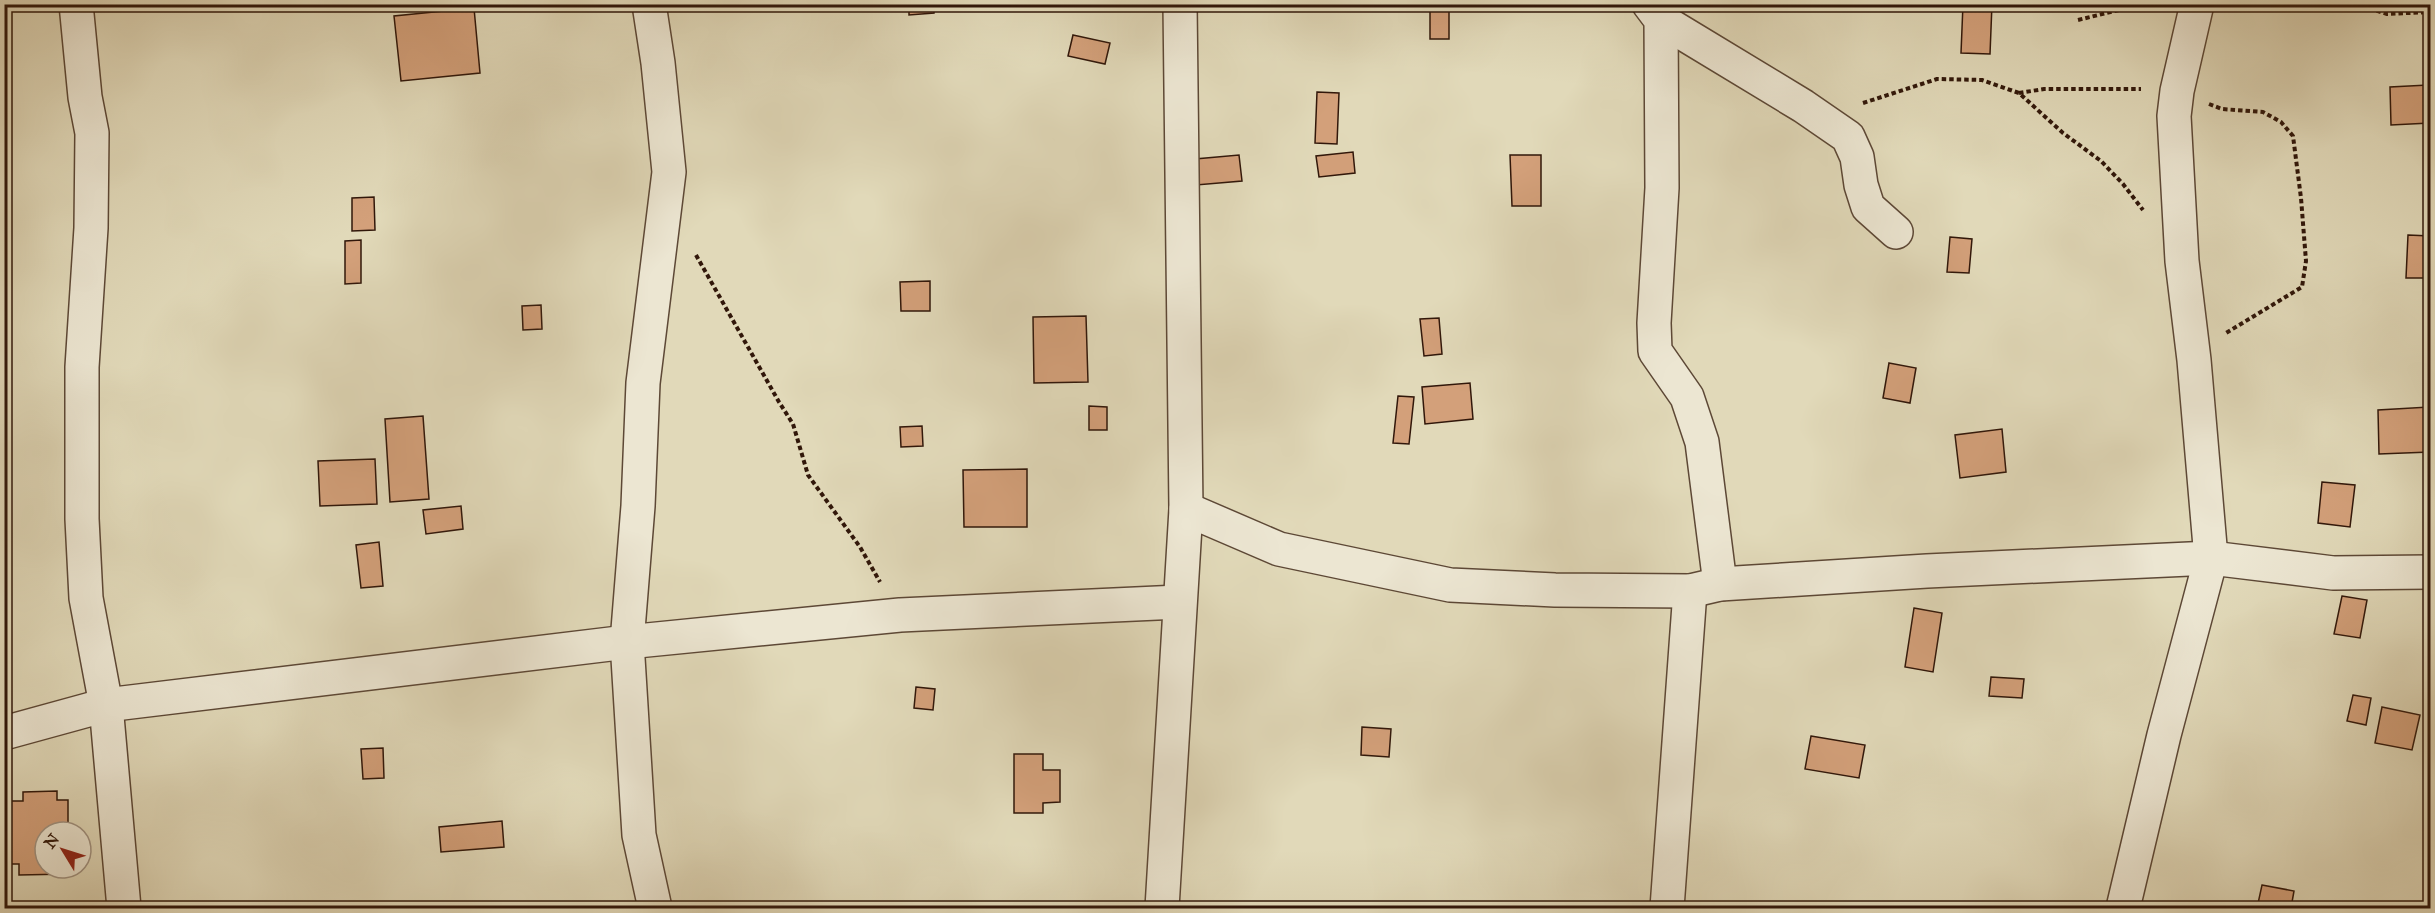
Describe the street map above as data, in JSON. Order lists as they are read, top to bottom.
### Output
{
  "north": "top left"
}
